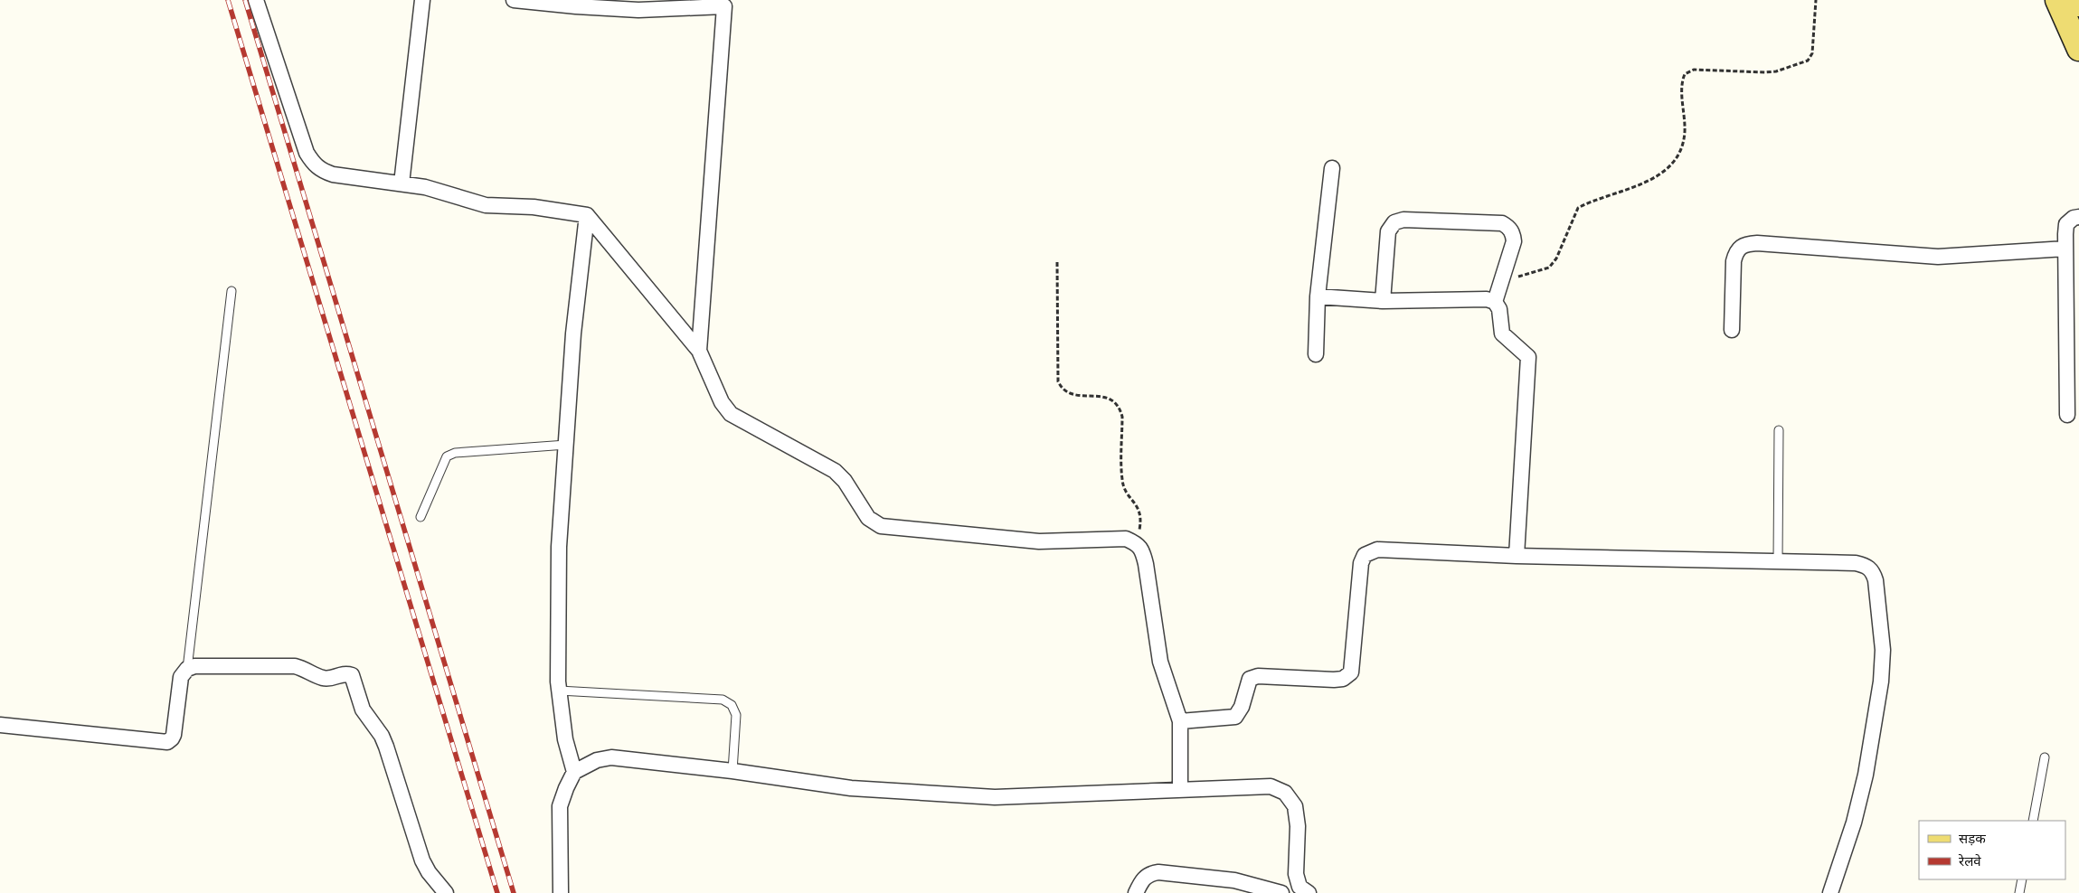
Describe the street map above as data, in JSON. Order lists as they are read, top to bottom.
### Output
{
  "legend": ["सड़क", "रेलवे"]
}
